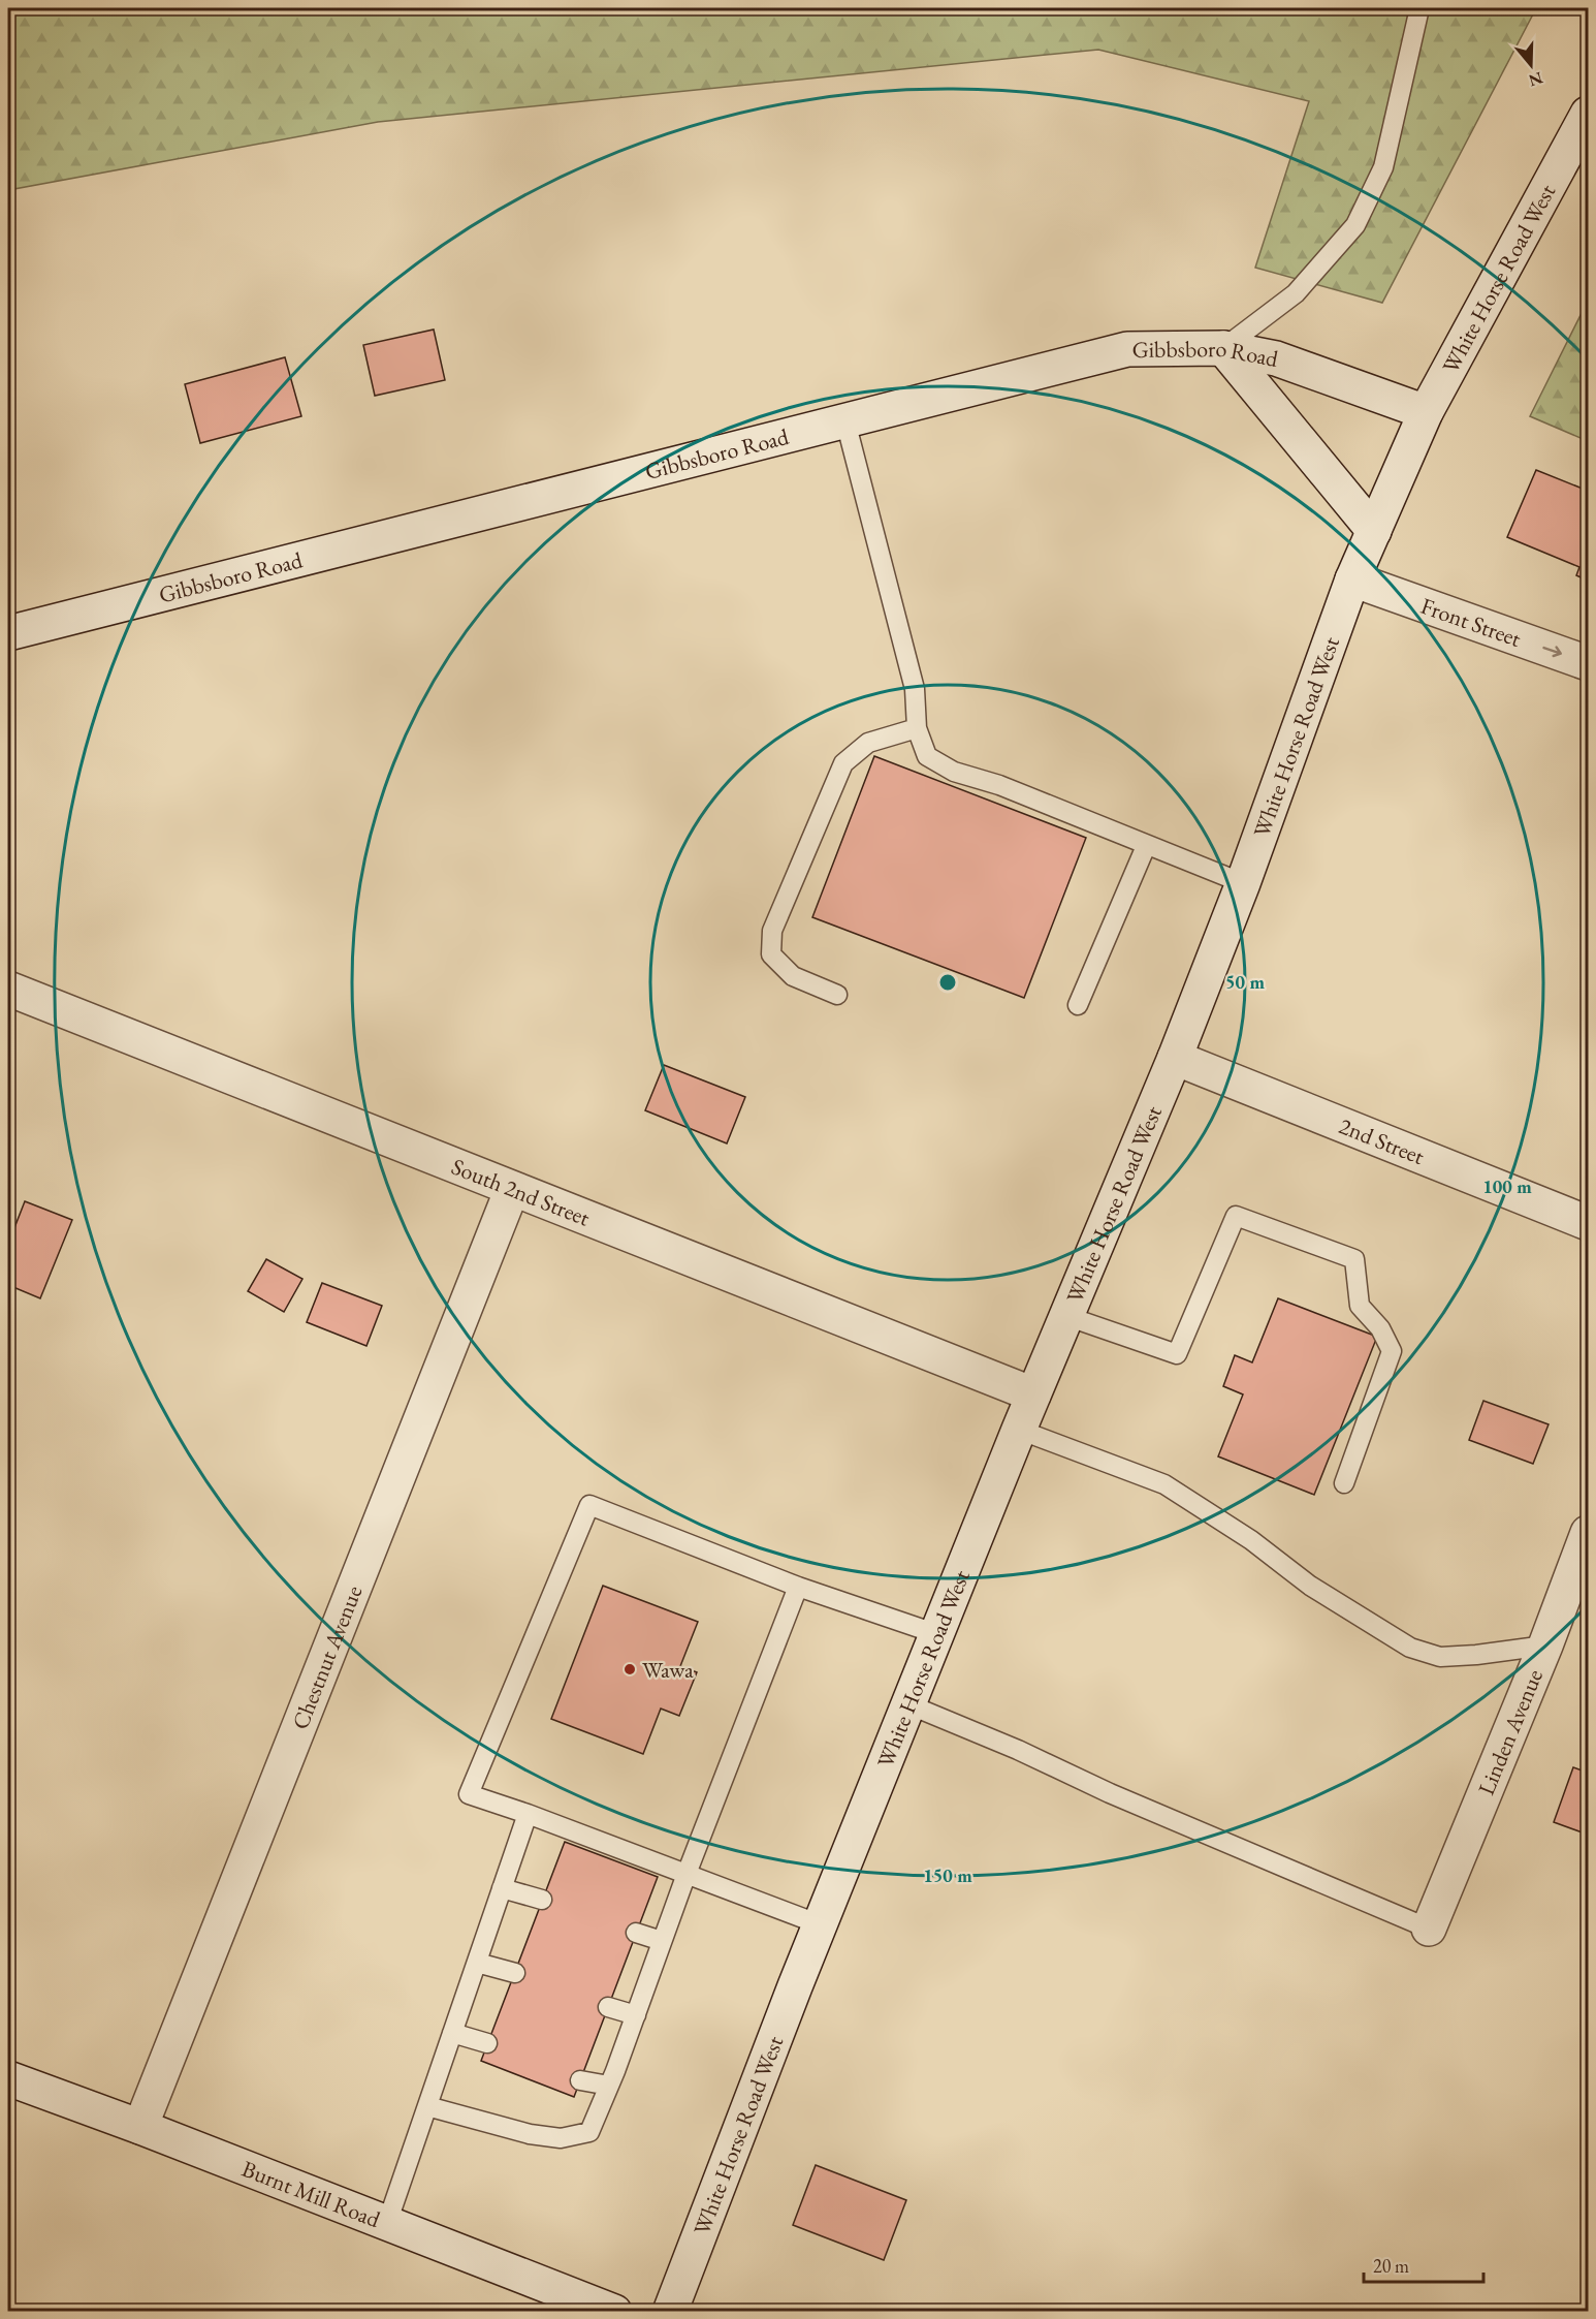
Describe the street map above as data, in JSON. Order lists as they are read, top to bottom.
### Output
{
  "streets": {
    "street": [
      "White Horse Road West",
      "Gibbsboro Road",
      "Front Street",
      "2nd Street",
      "South 2nd Street",
      "Chestnut Avenue",
      "Linden Avenue",
      "Burnt Mill Road"
    ]
  },
  "crossings": [
    ["White Horse Road West", "Gibbsboro Road"],
    ["White Horse Road West", "Front Street"],
    ["White Horse Road West", "2nd Street"],
    ["White Horse Road West", "South 2nd Street"],
    ["South 2nd Street", "Chestnut Avenue"],
    ["Chestnut Avenue", "Burnt Mill Road"]
  ],
  "one_way": ["Front Street"],
  "places": ["Wawa"],
  "scale_bar": "20 m",
  "north": "bottom",
  "rings": ["50 m", "100 m", "150 m"]
}
